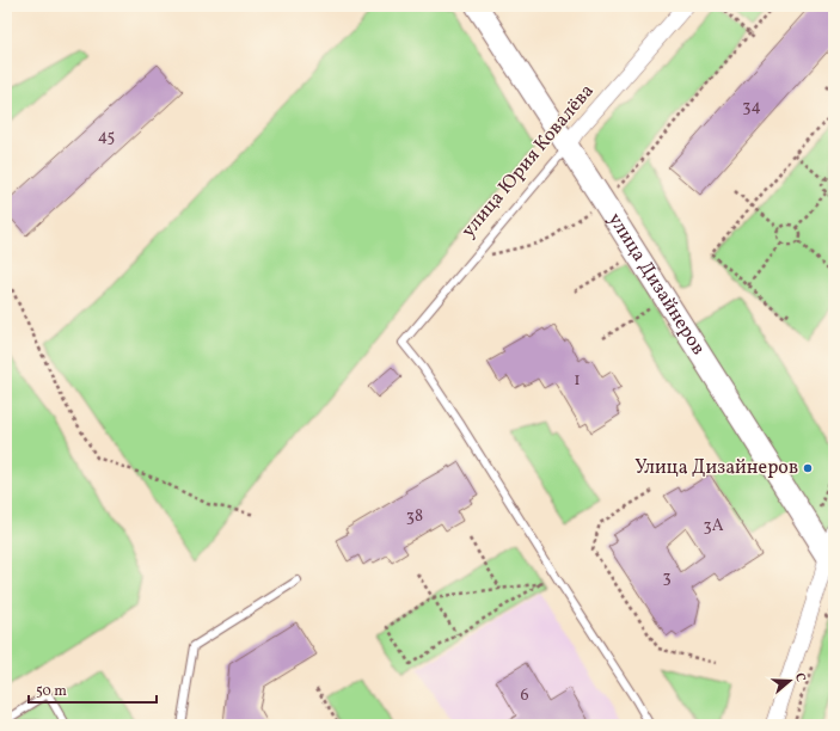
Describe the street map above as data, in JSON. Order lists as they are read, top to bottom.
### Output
{
  "streets": {
    "street": ["улица Юрия Ковалёва", "улица Дизайнеров"]
  },
  "crossings": [
    ["улица Юрия Ковалёва", "улица Дизайнеров"]
  ],
  "places": ["Улица Дизайнеров"],
  "house_numbers": [
    "34",
    "45",
    "1",
    "38",
    "3А",
    "3",
    "6"
  ],
  "scale_bar": "50 m",
  "north": "right"
}
